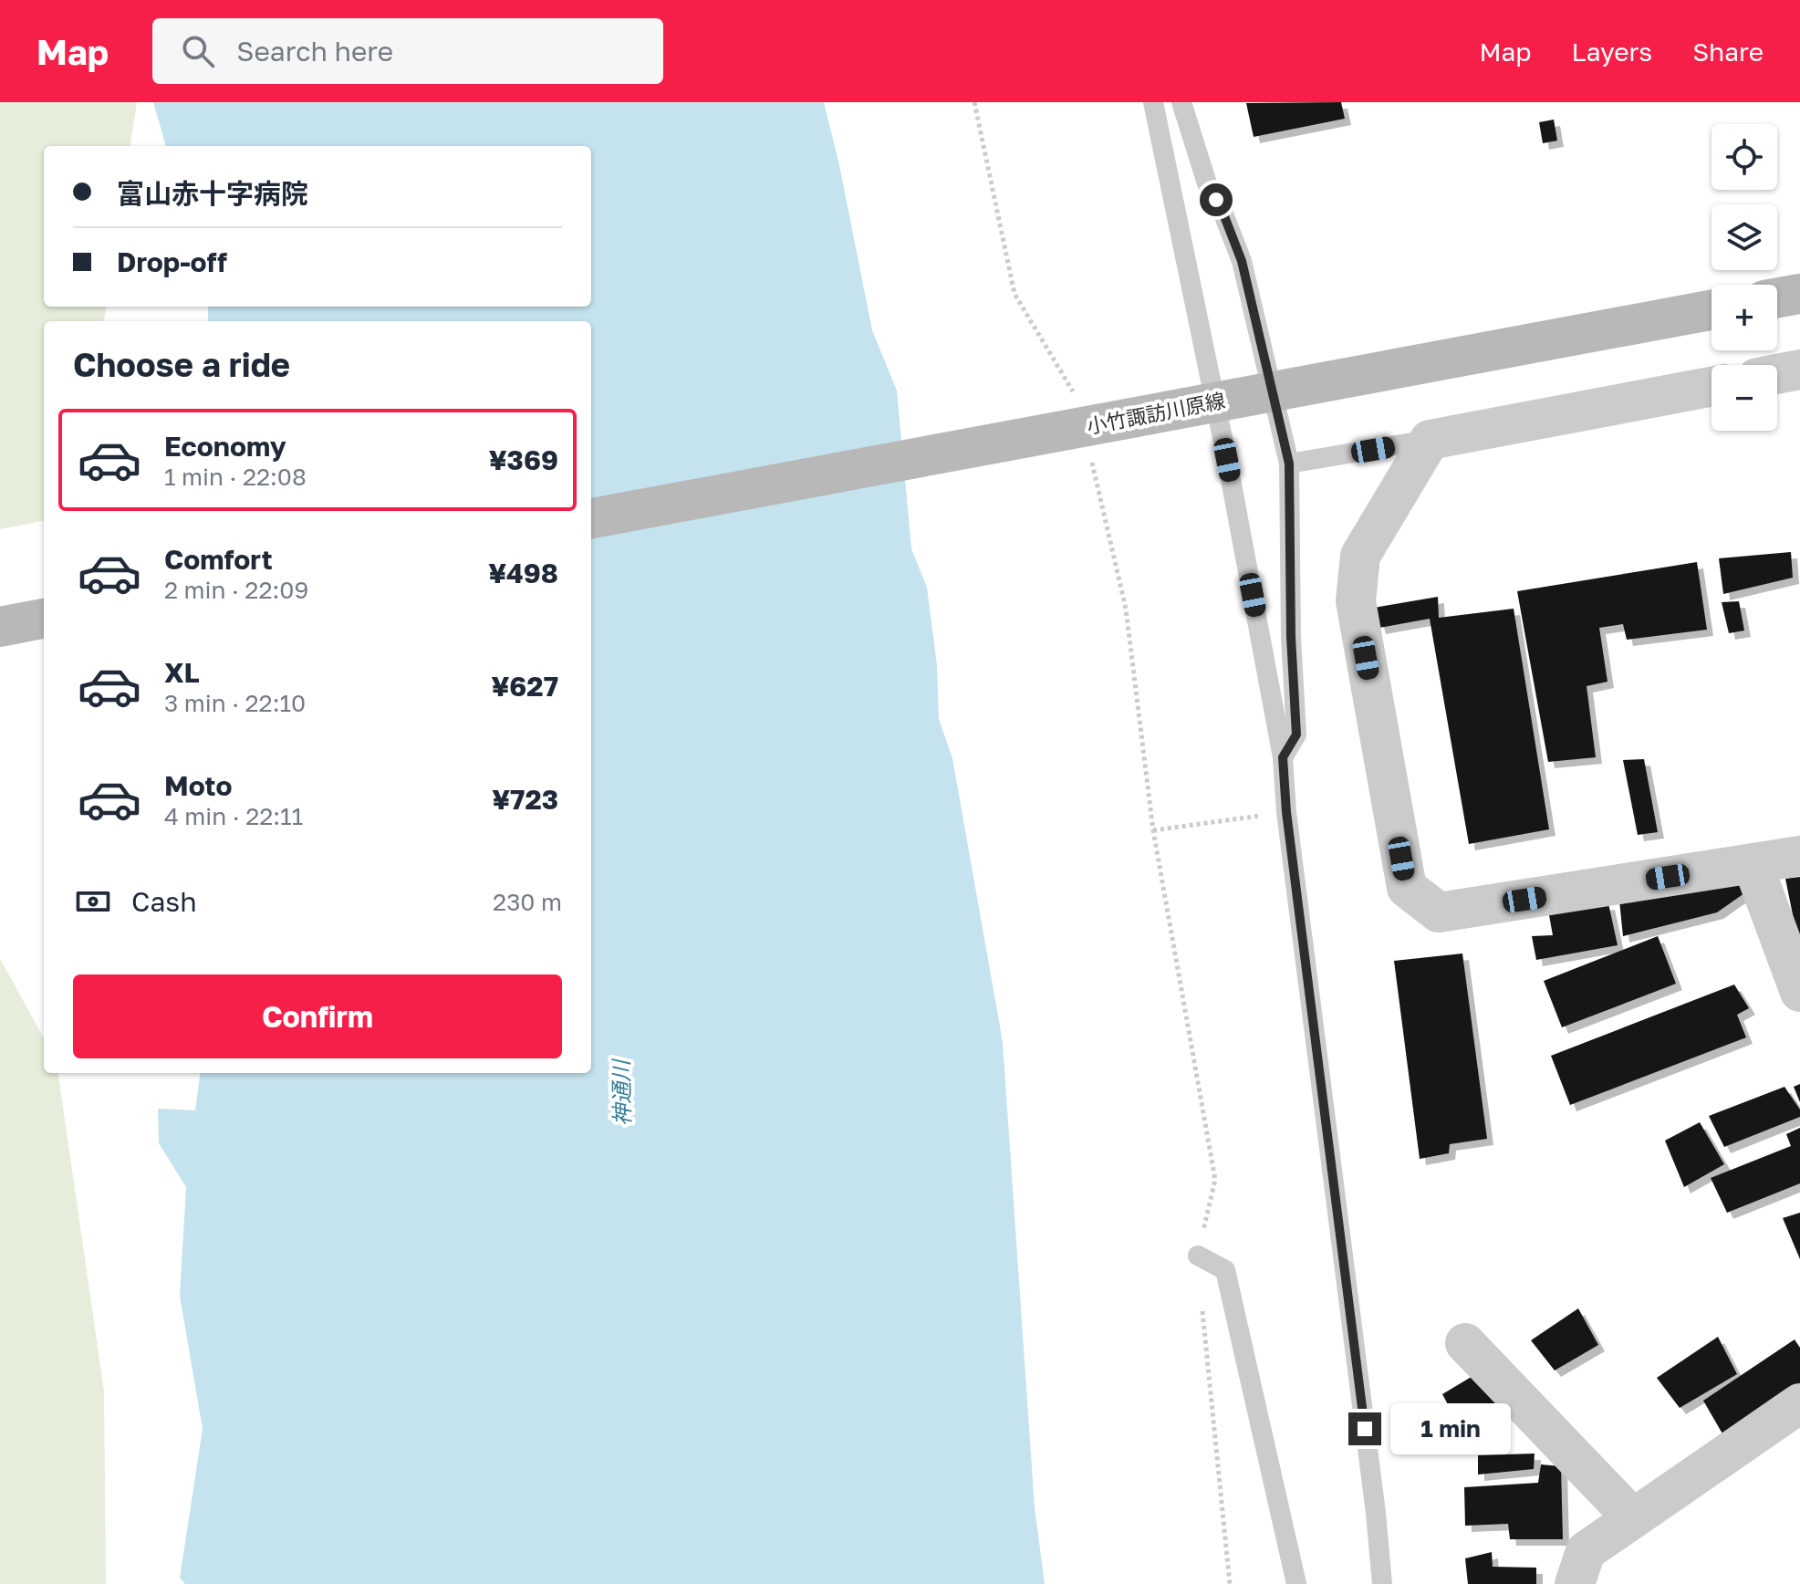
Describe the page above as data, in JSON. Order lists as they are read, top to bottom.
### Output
{
  "streets": {
    "main road": ["小竹諏訪川原線"]
  },
  "water": ["神通川"],
  "page": {
    "header": "Map",
    "search": "Search here",
    "nav": ["Map", "Layers", "Share"],
    "map_buttons": ["+", "−"],
    "banner": ["富山赤十字病院", "Drop-off"],
    "heading": "Choose a ride",
    "list": [
      {
        "name": "Economy",
        "note": "1 min · 22:08",
        "value": "¥369"
      },
      {
        "name": "Comfort",
        "note": "2 min · 22:09",
        "value": "¥498"
      },
      {
        "name": "XL",
        "note": "3 min · 22:10",
        "value": "¥627"
      },
      {
        "name": "Moto",
        "note": "4 min · 22:11",
        "value": "¥723"
      }
    ],
    "pay": ["Cash", "230 m"],
    "buttons": "Confirm",
    "bubble": "1 min"
  }
}
